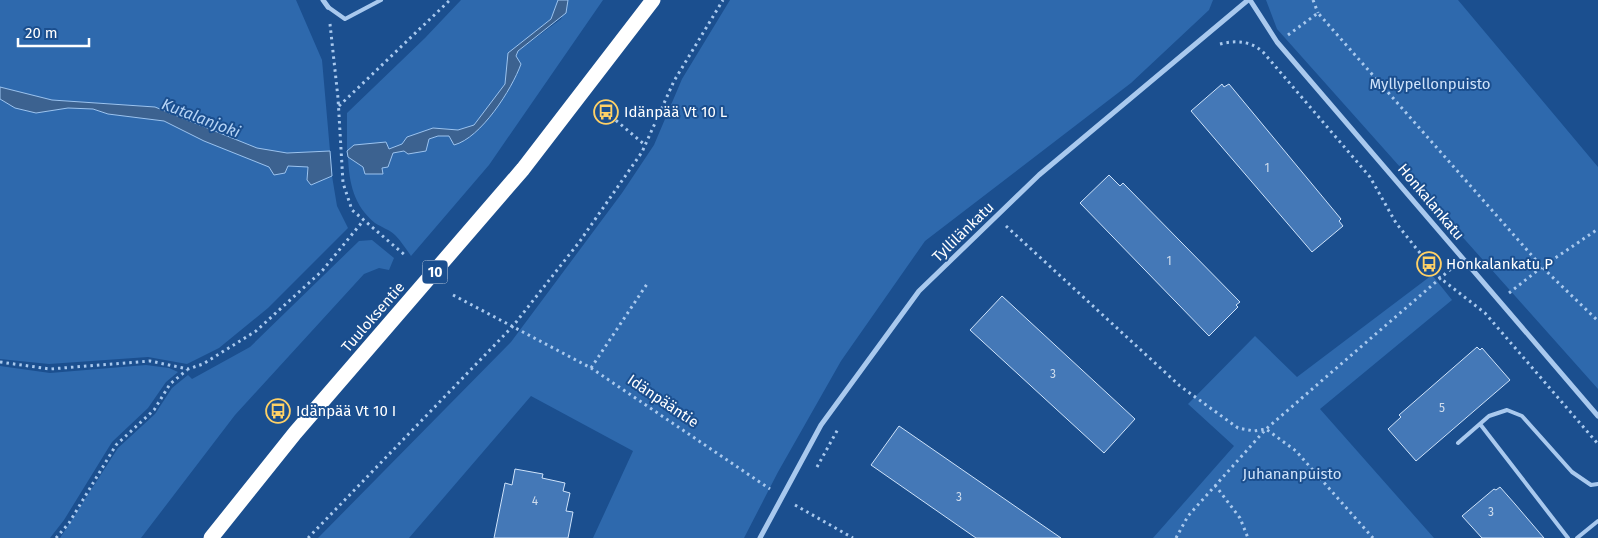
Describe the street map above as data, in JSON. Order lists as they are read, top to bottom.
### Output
{
  "streets": {
    "highway": ["10", "Tuuloksentie"],
    "street": ["Honkalankatu", "Tyllilänkatu"],
    "path": ["Idänpääntie"]
  },
  "crossings": [
    ["Honkalankatu", "Tyllilänkatu"],
    ["Tyllilänkatu", "Idänpääntie"]
  ],
  "water": ["Kutalanjoki"],
  "parks": ["Myllypellonpuisto", "Juhananpuisto"],
  "places": {
    "bus stop": ["Idänpää Vt 10 L", "Honkalankatu P", "Idänpää Vt 10 I"]
  },
  "house_numbers": [
    "1",
    "1",
    "3",
    "5",
    "3",
    "4",
    "3"
  ],
  "scale_bar": "20 m"
}
